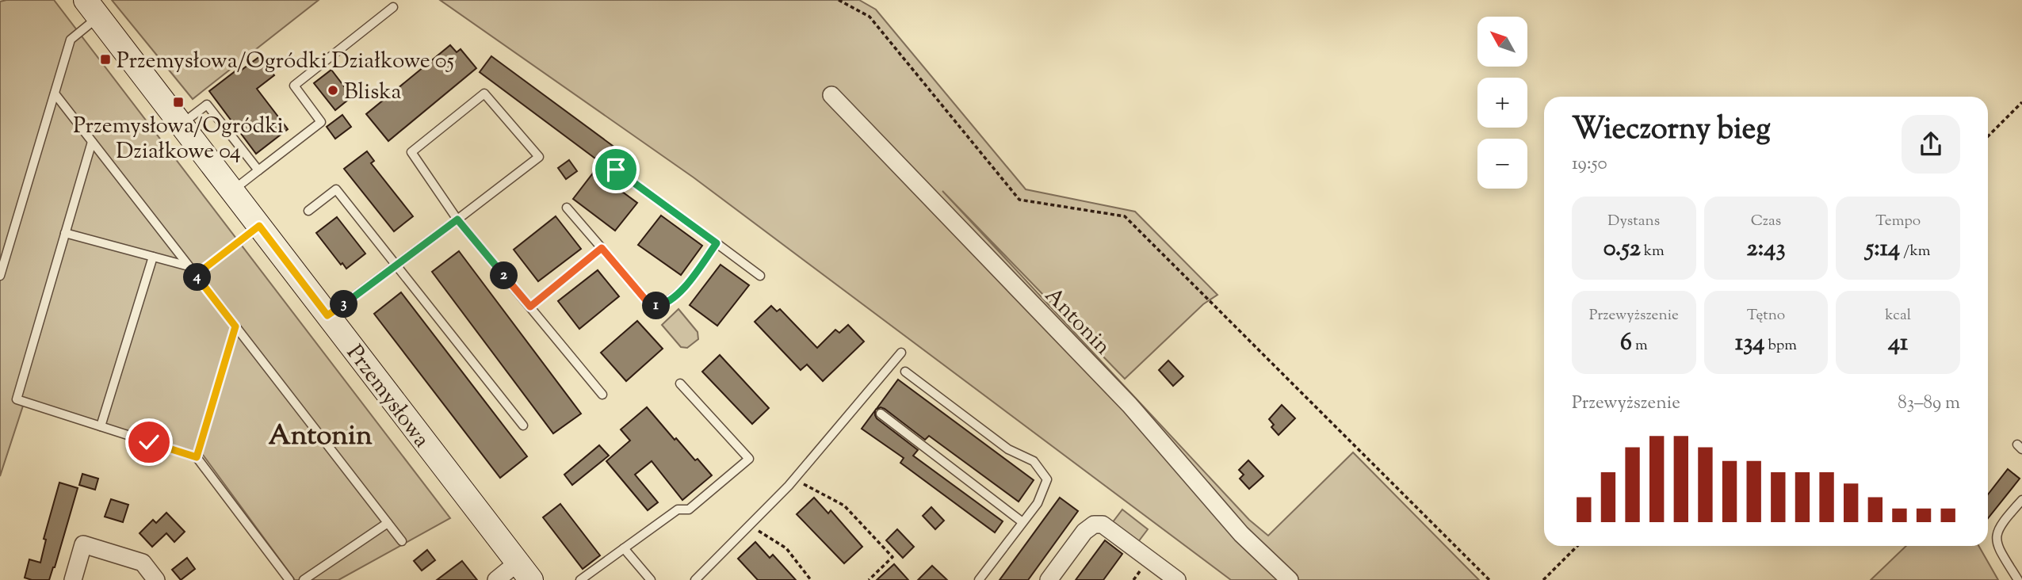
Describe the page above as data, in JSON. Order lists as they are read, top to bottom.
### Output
{
  "streets": {
    "main road": ["Przemysłowa"],
    "street": ["Antonin"]
  },
  "districts": ["Antonin"],
  "places": {
    "transit": ["Przemysłowa/Ogródki Działkowe 05", "Przemysłowa/Ogródki Działkowe 04"],
    "other": ["Bliska"]
  },
  "north": "top left",
  "page": {
    "map_buttons": ["+", "−"],
    "heading": ["Wieczorny bieg", "19:50"],
    "stats": [
      ["Dystans", "0.52 km"],
      ["Czas", "2:43"],
      ["Tempo", "5:14 /km"],
      ["Przewyższenie", "6 m"],
      ["Tętno", "134 bpm"],
      ["kcal", "41"]
    ],
    "pins": [
      "2",
      "4",
      "3",
      "1"
    ],
    "chart": ["Przewyższenie", "83–89 m"]
  }
}
